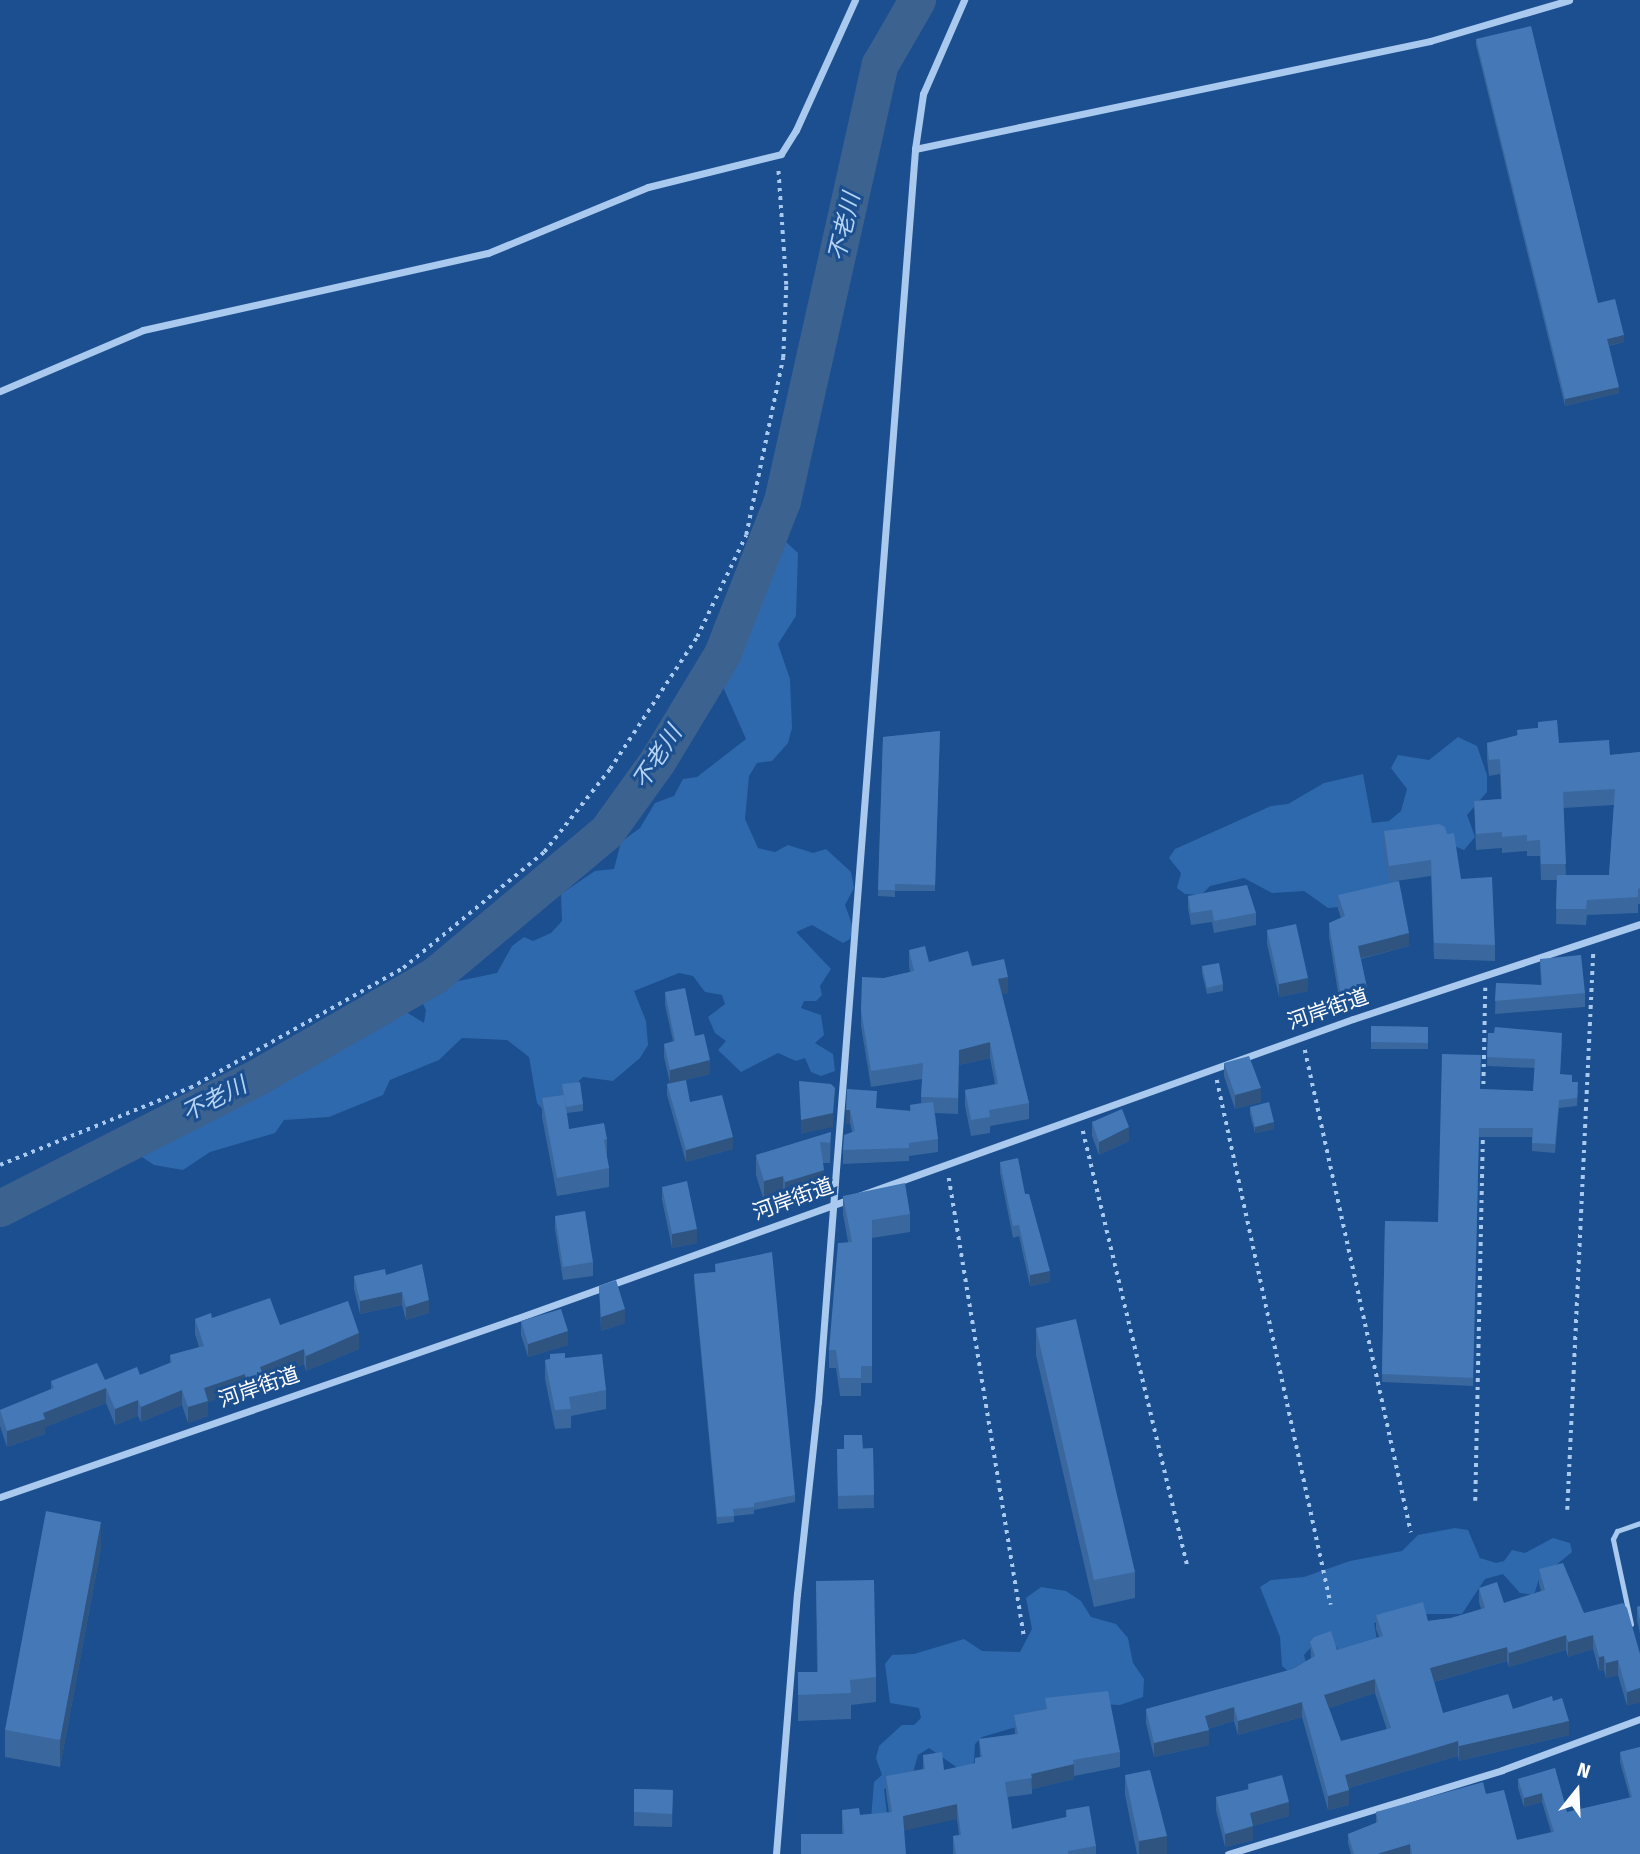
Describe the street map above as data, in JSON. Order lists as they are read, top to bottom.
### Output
{
  "streets": {
    "street": ["河岸街道"]
  },
  "water": ["不老川"],
  "north": "top"
}
